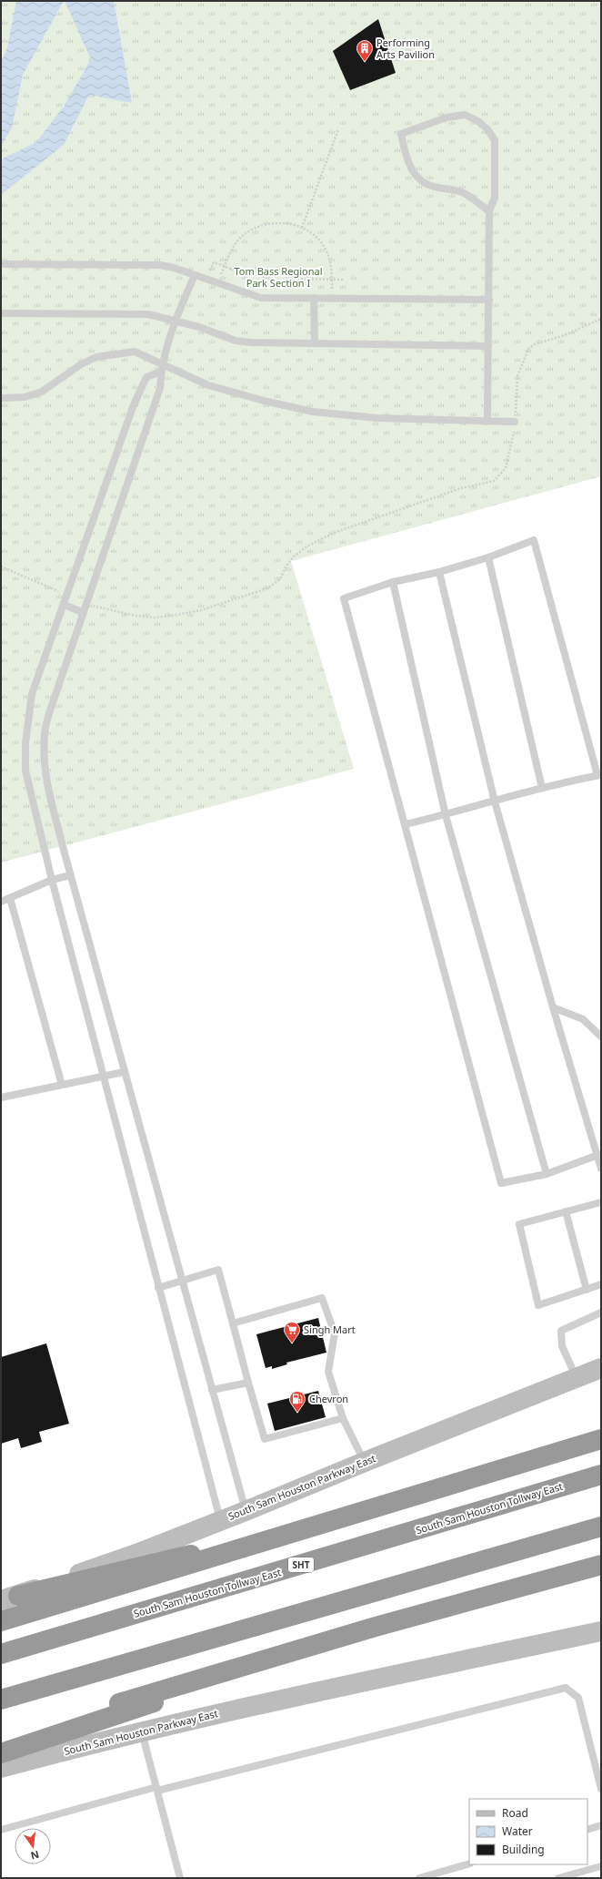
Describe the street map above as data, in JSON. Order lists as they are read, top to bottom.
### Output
{
  "streets": {
    "highway": ["South Sam Houston Tollway East", "SHT"],
    "main road": ["South Sam Houston Parkway East"]
  },
  "parks": ["Tom Bass Regional Park Section I"],
  "places": {
    "building": ["Performing Arts Pavilion"],
    "supermarket": ["Singh Mart"],
    "fuel station": ["Chevron"]
  },
  "legend": ["Road", "Water", "Building"],
  "north": "bottom"
}
